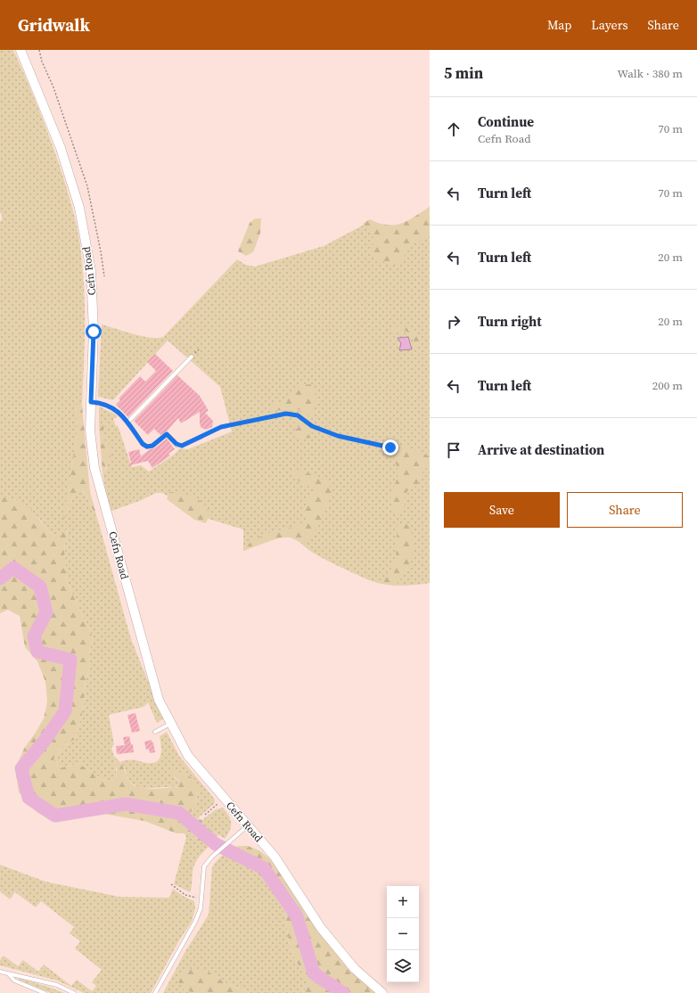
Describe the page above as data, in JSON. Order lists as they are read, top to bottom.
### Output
{
  "streets": {
    "street": ["Cefn Road"]
  },
  "page": {
    "header": "Gridwalk",
    "nav": ["Map", "Layers", "Share"],
    "heading": ["5 min", "Walk · 380 m"],
    "list": [
      ["Continue", "Cefn Road", "70 m"],
      ["Turn left", "70 m"],
      ["Turn left", "20 m"],
      ["Turn right", "20 m"],
      ["Turn left", "200 m"],
      "Arrive at destination"
    ],
    "buttons": ["Save", "Share"],
    "map_buttons": ["+", "−"]
  }
}
